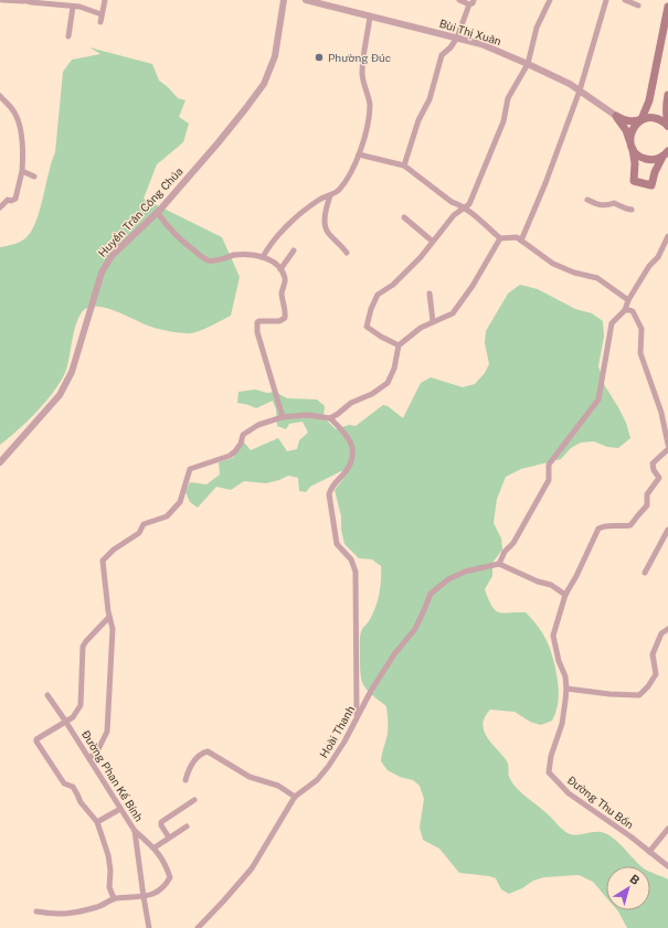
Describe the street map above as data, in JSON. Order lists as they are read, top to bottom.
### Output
{
  "streets": {
    "street": [
      "Bùi Thị Xuân",
      "Huyền Trân Công Chúa",
      "Hoài Thanh",
      "Đường Phan Kế Bính",
      "Đường Thu Bồn"
    ]
  },
  "places": ["Phường Đúc"],
  "north": "top right"
}
